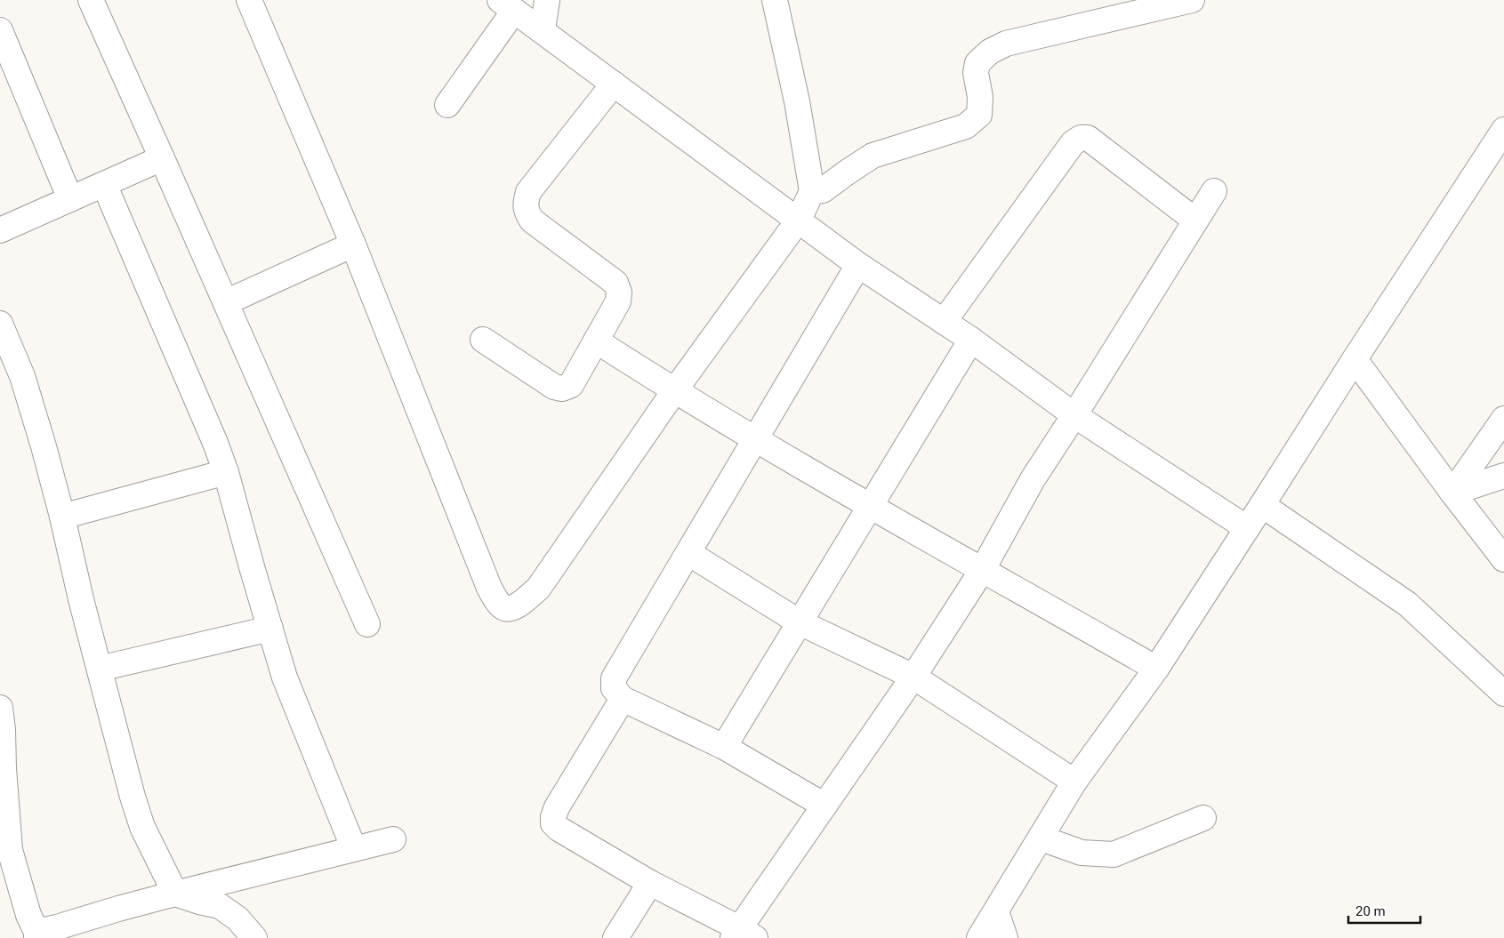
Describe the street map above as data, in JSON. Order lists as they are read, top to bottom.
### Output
{
  "scale_bar": "20 m"
}
